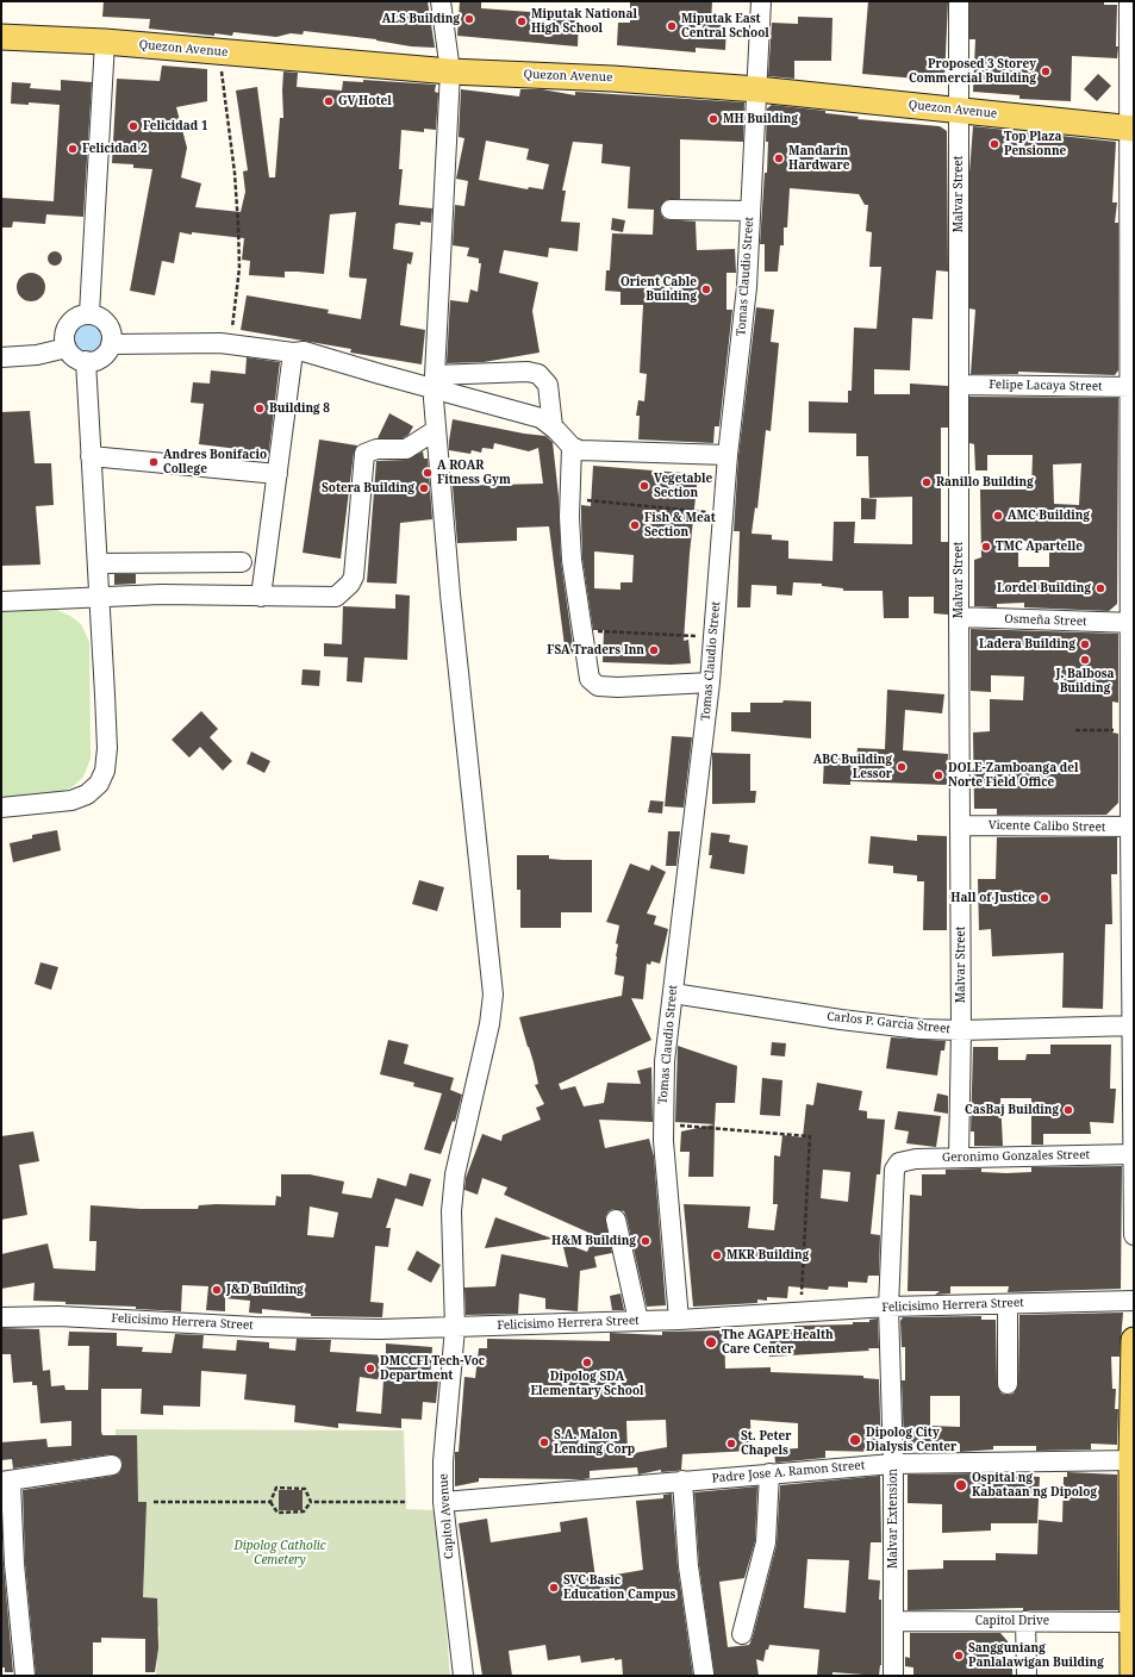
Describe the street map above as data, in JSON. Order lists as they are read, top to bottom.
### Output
{
  "streets": {
    "main road": ["Quezon Avenue"],
    "street": [
      "Malvar Street",
      "Tomas Claudio Street",
      "Felipe Lacaya Street",
      "Osmeña Street",
      "Vicente Calibo Street",
      "Carlos P. Garcia Street",
      "Geronimo Gonzales Street",
      "Felicisimo Herrera Street",
      "Padre Jose A. Ramon Street",
      "Capitol Avenue",
      "Malvar Extension",
      "Capitol Drive"
    ]
  },
  "crossings": [
    ["Quezon Avenue", "Malvar Street"],
    ["Quezon Avenue", "Tomas Claudio Street"],
    ["Quezon Avenue", "Capitol Avenue"],
    ["Malvar Street", "Felipe Lacaya Street"],
    ["Malvar Street", "Osmeña Street"],
    ["Malvar Street", "Vicente Calibo Street"],
    ["Malvar Street", "Carlos P. Garcia Street"],
    ["Malvar Street", "Geronimo Gonzales Street"],
    ["Tomas Claudio Street", "Carlos P. Garcia Street"],
    ["Tomas Claudio Street", "Felicisimo Herrera Street"],
    ["Geronimo Gonzales Street", "Malvar Extension"],
    ["Felicisimo Herrera Street", "Capitol Avenue"],
    ["Felicisimo Herrera Street", "Malvar Extension"],
    ["Padre Jose A. Ramon Street", "Capitol Avenue"],
    ["Padre Jose A. Ramon Street", "Malvar Extension"],
    ["Malvar Extension", "Capitol Drive"]
  ],
  "parks": ["Dipolog Catholic Cemetery"],
  "places": [
    "ALS Building",
    "Miputak National High School",
    "Miputak East Central School",
    "Proposed 3 Storey Commercial Building",
    "GV Hotel",
    "MH Building",
    "Felicidad 1",
    "Top Plaza Pensionne",
    "Felicidad 2",
    "Mandarin Hardware",
    "Orient Cable Building",
    "Building 8",
    "Andres Bonifacio College",
    "A ROAR Fitness Gym",
    "Ranillo Building",
    "Vegetable Section",
    "Sotera Building",
    "AMC Building",
    "Fish & Meat Section",
    "TMC Apartelle",
    "Lordel Building",
    "Ladera Building",
    "FSA Traders Inn",
    "J. Balbosa Building",
    "ABC Building Lessor",
    "DOLE-Zamboanga del Norte Field Office",
    "Hall of Justice",
    "CasBaj Building",
    "H&M Building",
    "MKR Building",
    "J&D Building",
    "The AGAPE Health Care Center",
    "Dipolog SDA Elementary School",
    "DMCCFI Tech-Voc Department",
    "Dipolog City Dialysis Center",
    "S.A. Malon Lending Corp",
    "St. Peter Chapels",
    "Ospital ng Kabataan ng Dipolog",
    "SVC Basic Education Campus",
    "Sangguniang Panlalawigan Building"
  ]
}
